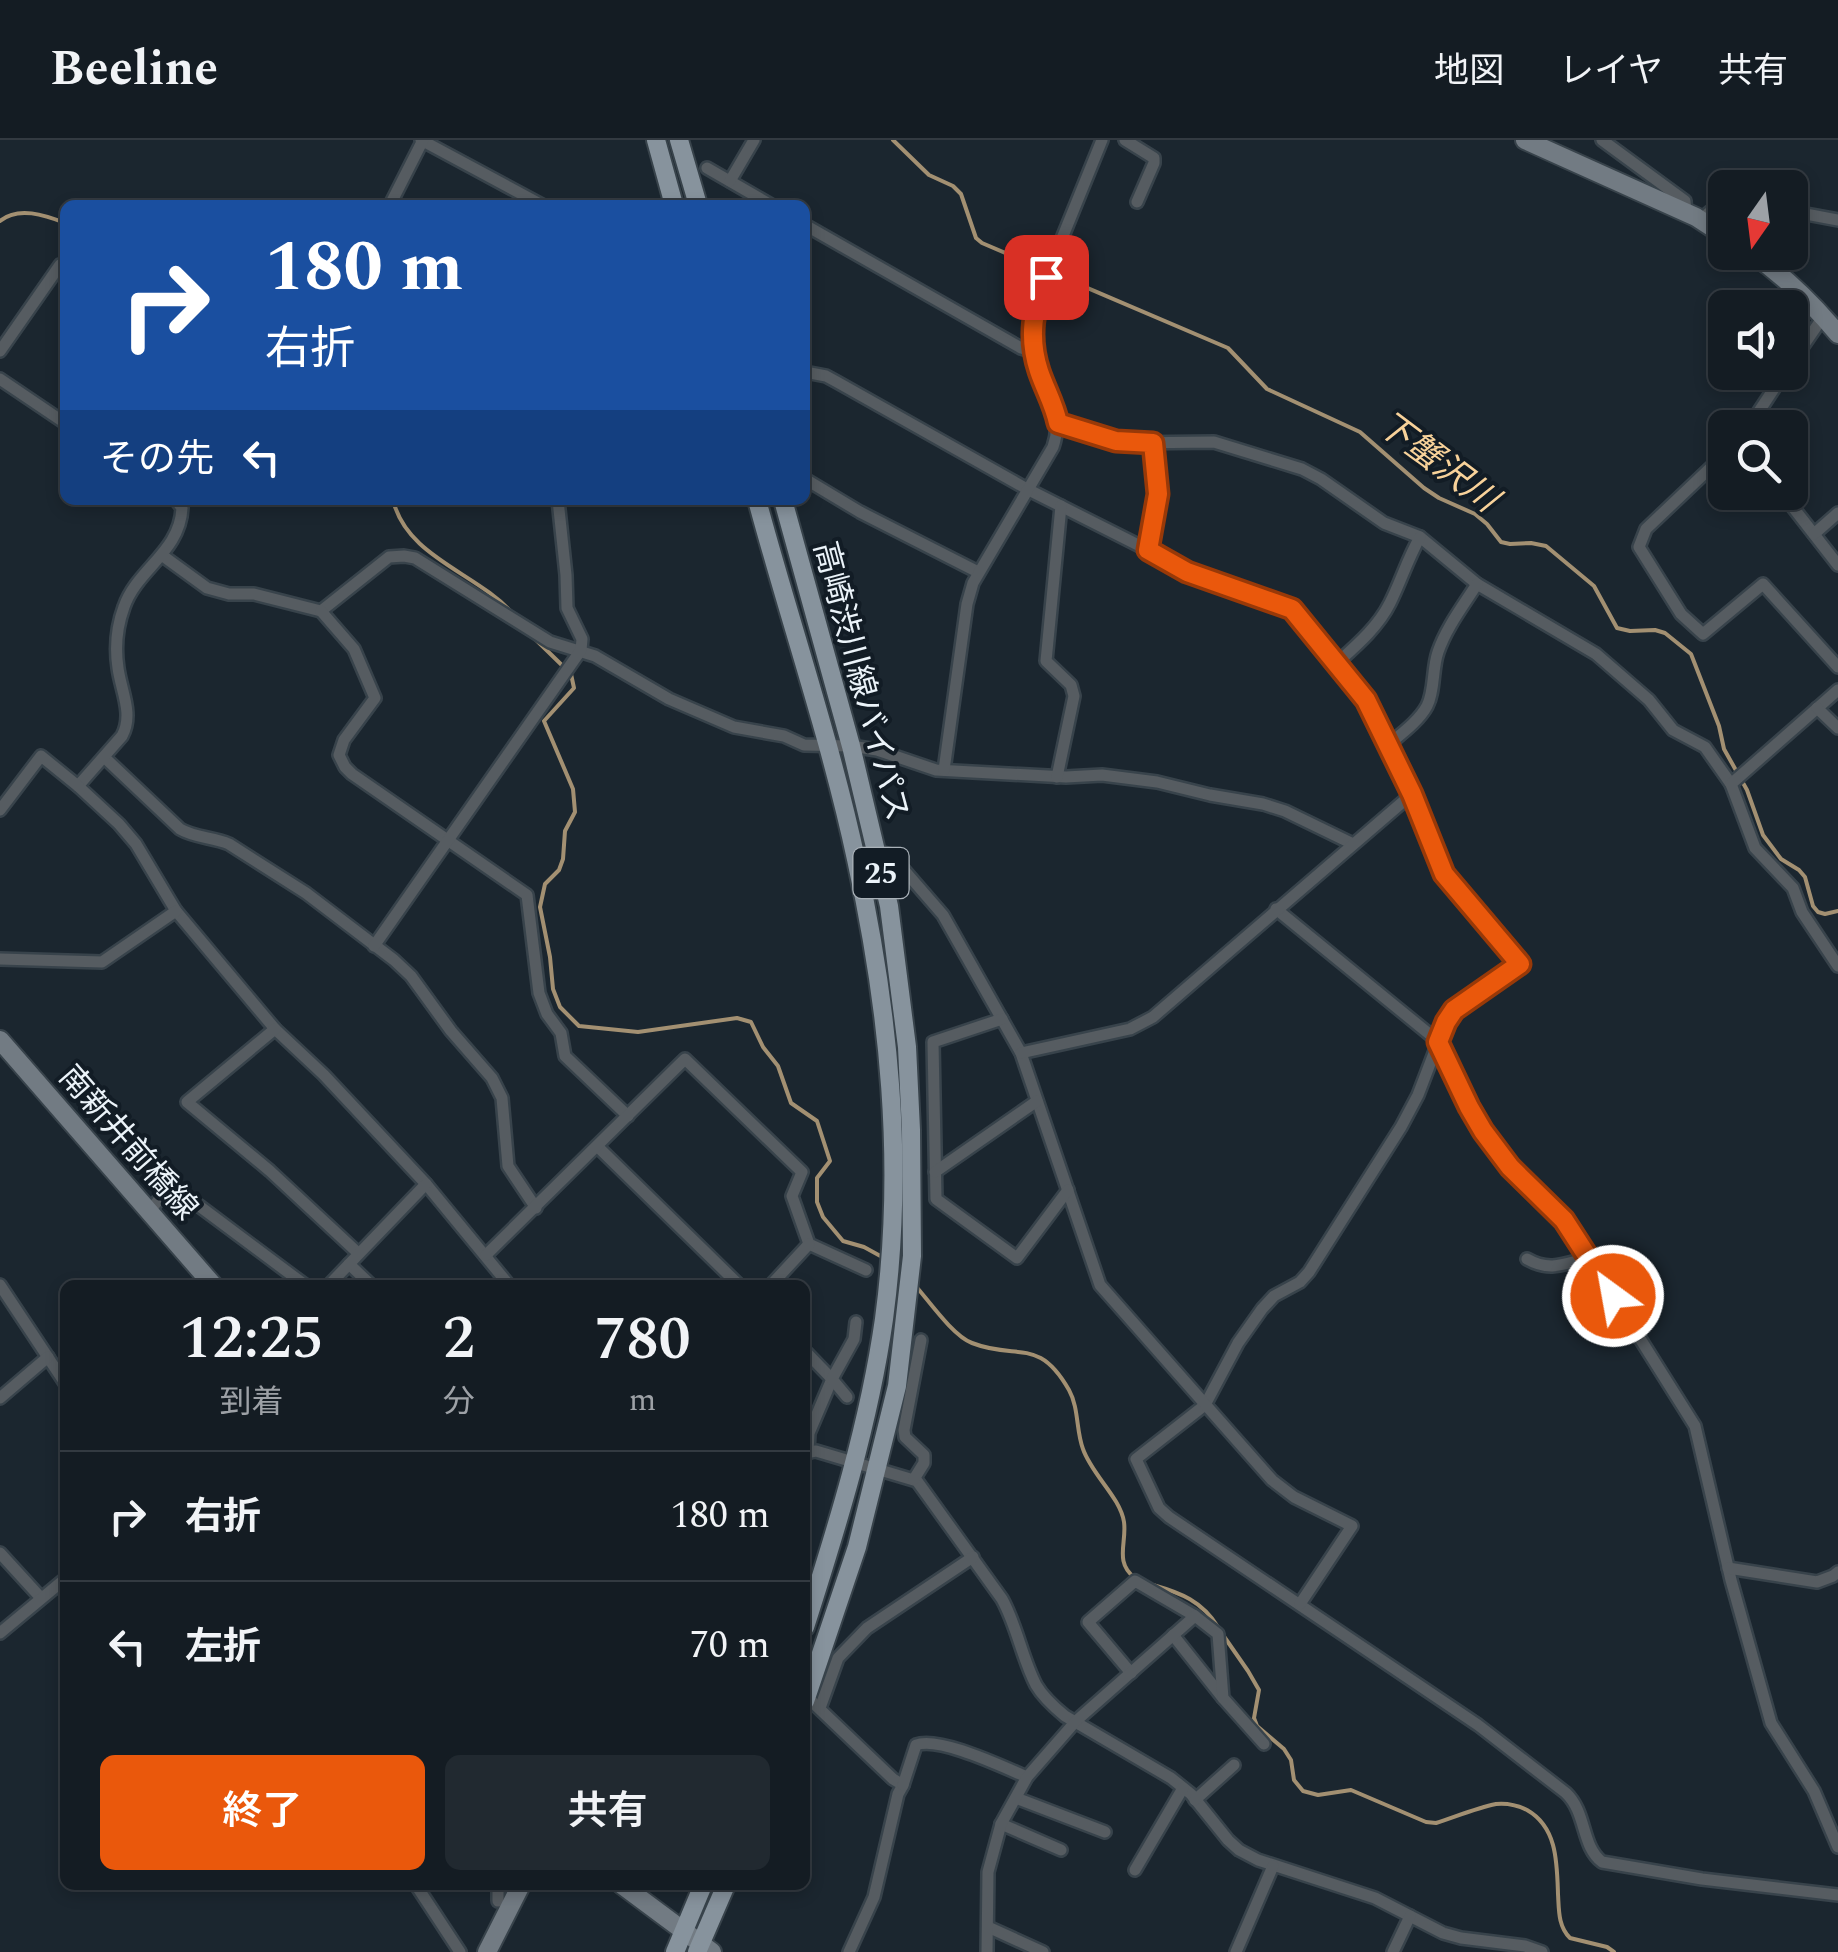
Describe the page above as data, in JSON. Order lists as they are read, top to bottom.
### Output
{
  "streets": {
    "main road": ["高崎渋川線バイパス", "25", "南新井前橋線"]
  },
  "water": ["下蟹沢川"],
  "north": "bottom",
  "page": {
    "header": "Beeline",
    "nav": ["地図", "レイヤ", "共有"],
    "turn": ["180 m", "右折"],
    "then": "その先",
    "eta": [
      "12:25",
      "到着",
      "2",
      "分",
      "780",
      "m"
    ],
    "list": [
      {
        "name": "右折",
        "value": "180 m"
      },
      {
        "name": "左折",
        "value": "70 m"
      }
    ],
    "buttons": ["終了", "共有"]
  }
}
